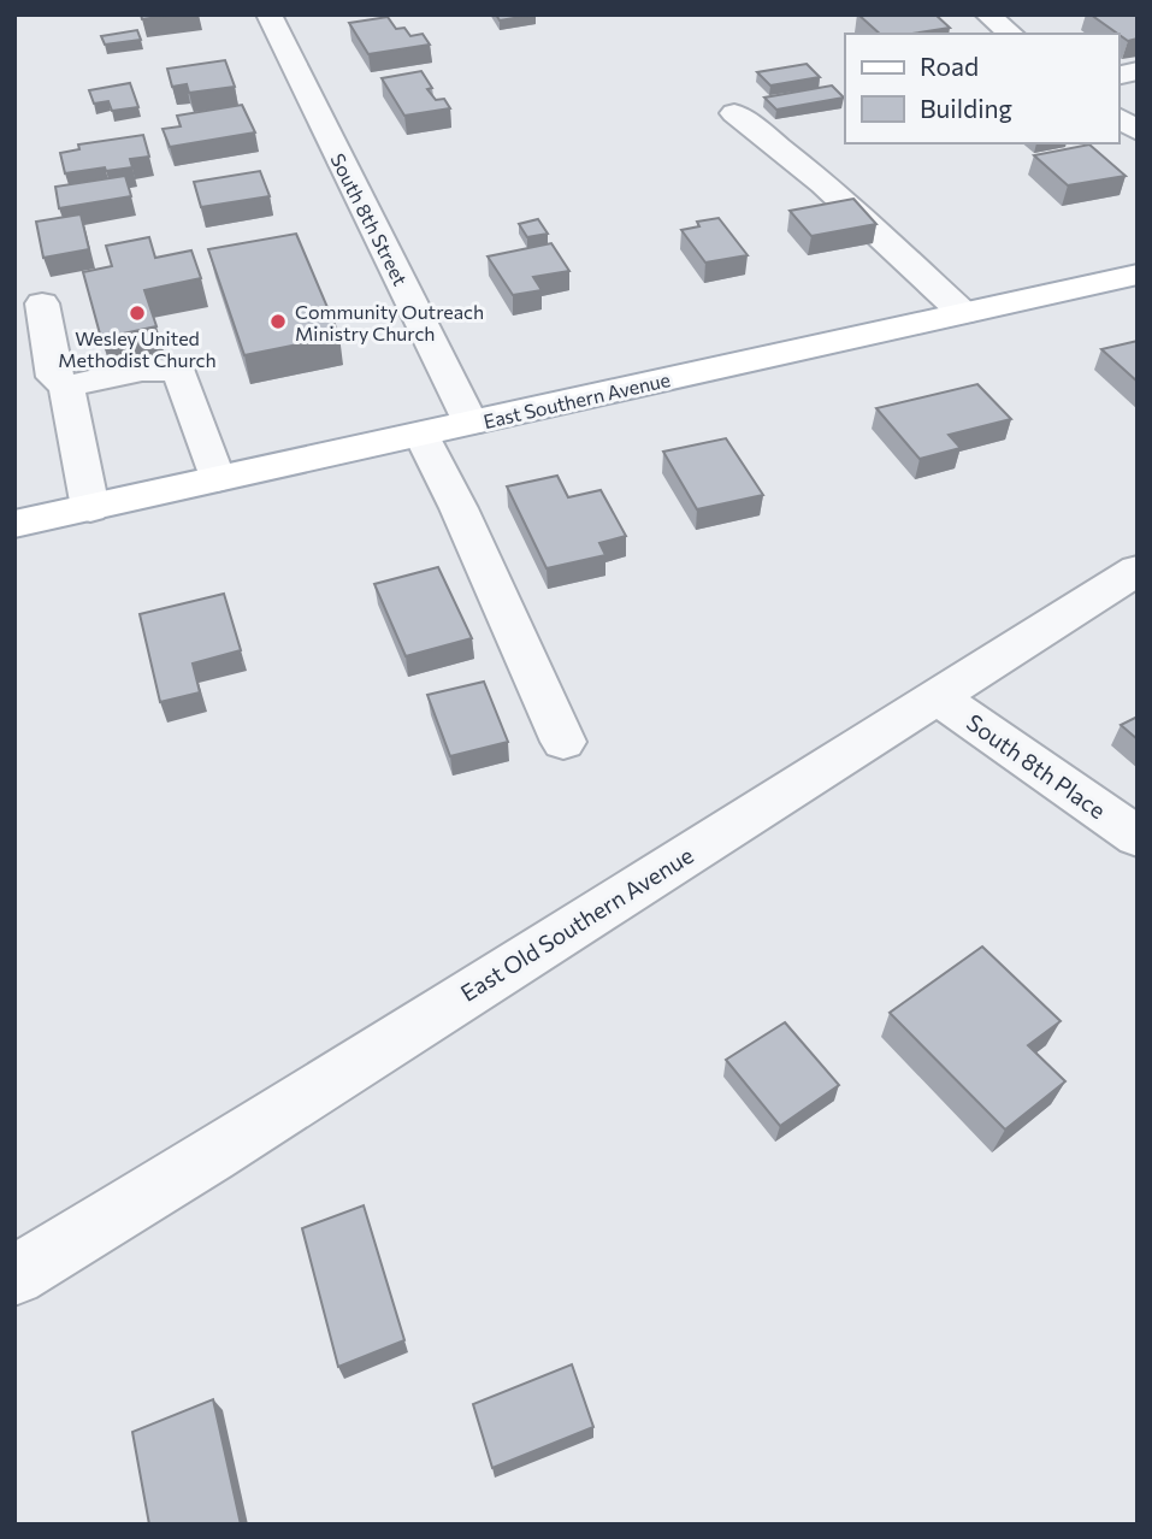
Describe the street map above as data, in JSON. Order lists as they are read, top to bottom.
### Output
{
  "streets": {
    "main road": ["East Southern Avenue"],
    "street": ["South 8th Street", "South 8th Place", "East Old Southern Avenue"]
  },
  "crossings": [
    ["South 8th Street", "East Southern Avenue"],
    ["South 8th Place", "East Old Southern Avenue"]
  ],
  "places": ["Wesley United Methodist Church", "Community Outreach Ministry Church"],
  "legend": ["Road", "Building"]
}
